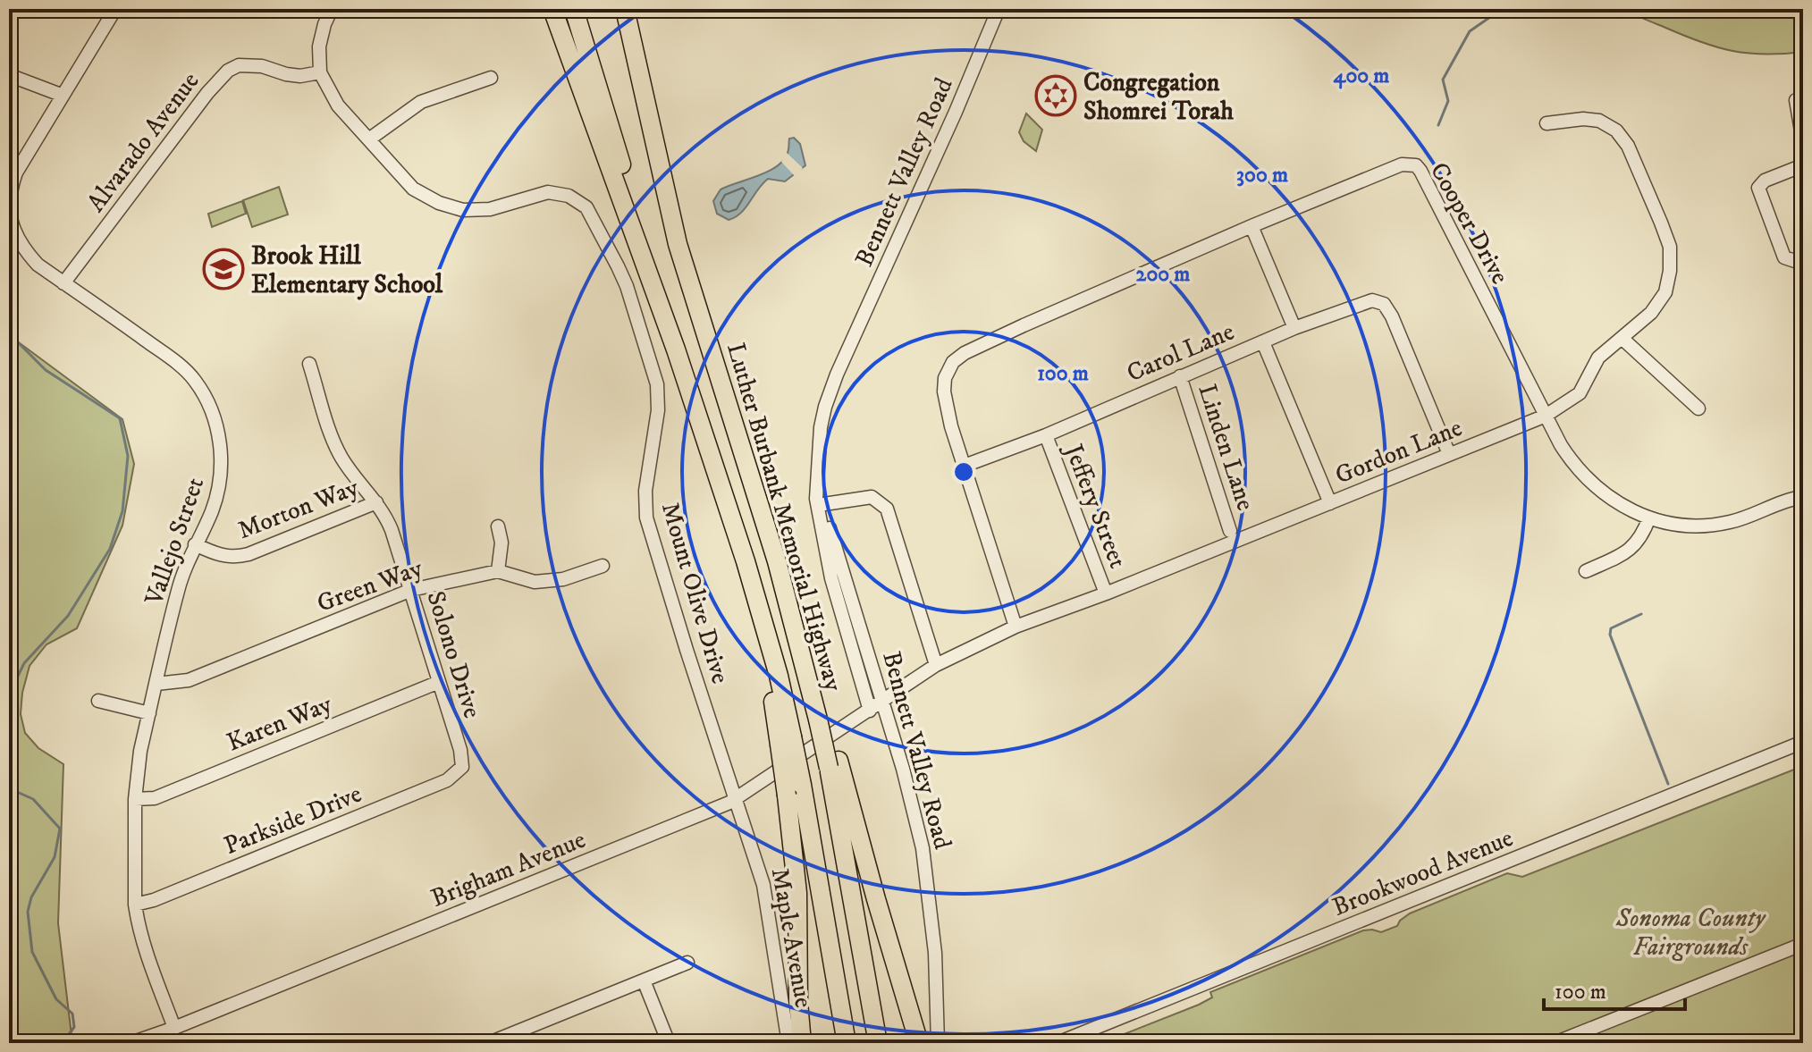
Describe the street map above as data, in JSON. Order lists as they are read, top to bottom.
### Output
{
  "streets": {
    "highway": ["Luther Burbank Memorial Highway"],
    "street": [
      "Alvarado Avenue",
      "Bennett Valley Road",
      "Cooper Drive",
      "Carol Lane",
      "Linden Lane",
      "Gordon Lane",
      "Jeffery Street",
      "Morton Way",
      "Vallejo Street",
      "Green Way",
      "Mount Olive Drive",
      "Solono Drive",
      "Karen Way",
      "Parkside Drive",
      "Brigham Avenue",
      "Brookwood Avenue",
      "Maple Avenue"
    ]
  },
  "crossings": [
    ["Alvarado Avenue", "Vallejo Street"],
    ["Alvarado Avenue", "Mount Olive Drive"],
    ["Bennett Valley Road", "Gordon Lane"],
    ["Bennett Valley Road", "Brigham Avenue"],
    ["Cooper Drive", "Carol Lane"],
    ["Cooper Drive", "Gordon Lane"],
    ["Carol Lane", "Linden Lane"],
    ["Carol Lane", "Gordon Lane"],
    ["Carol Lane", "Jeffery Street"],
    ["Gordon Lane", "Jeffery Street"],
    ["Gordon Lane", "Brigham Avenue"],
    ["Morton Way", "Vallejo Street"],
    ["Morton Way", "Solono Drive"],
    ["Vallejo Street", "Green Way"],
    ["Vallejo Street", "Karen Way"],
    ["Vallejo Street", "Parkside Drive"],
    ["Vallejo Street", "Brigham Avenue"],
    ["Green Way", "Solono Drive"],
    ["Mount Olive Drive", "Brigham Avenue"],
    ["Mount Olive Drive", "Maple Avenue"],
    ["Solono Drive", "Karen Way"],
    ["Solono Drive", "Parkside Drive"],
    ["Brigham Avenue", "Maple Avenue"]
  ],
  "parks": ["Sonoma County Fairgrounds"],
  "places": {
    "synagogue": ["Congregation Shomrei Torah"],
    "school or university": ["Brook Hill Elementary School"]
  },
  "scale_bar": "100 m",
  "rings": [
    "400 m",
    "300 m",
    "200 m",
    "100 m"
  ]
}
